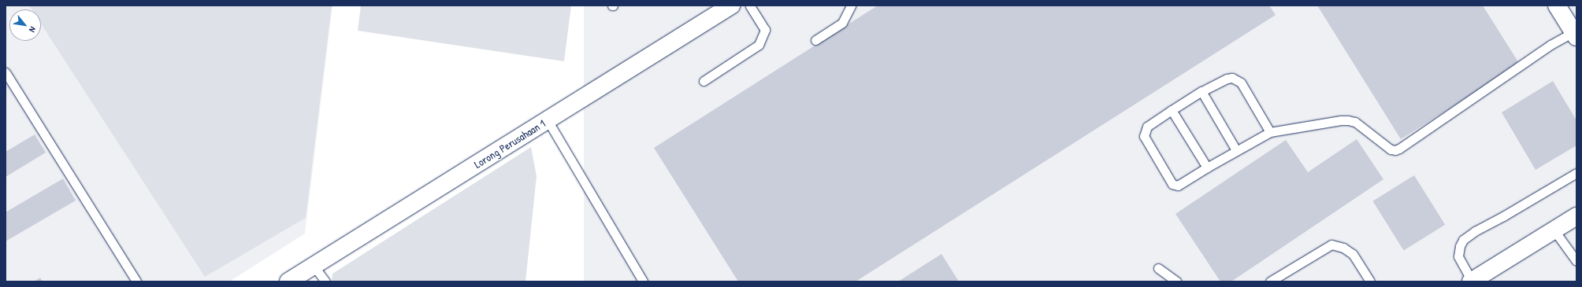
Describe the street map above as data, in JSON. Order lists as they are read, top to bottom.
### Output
{
  "streets": {
    "street": ["Lorong Perusahaan 1"]
  },
  "north": "bottom right"
}
